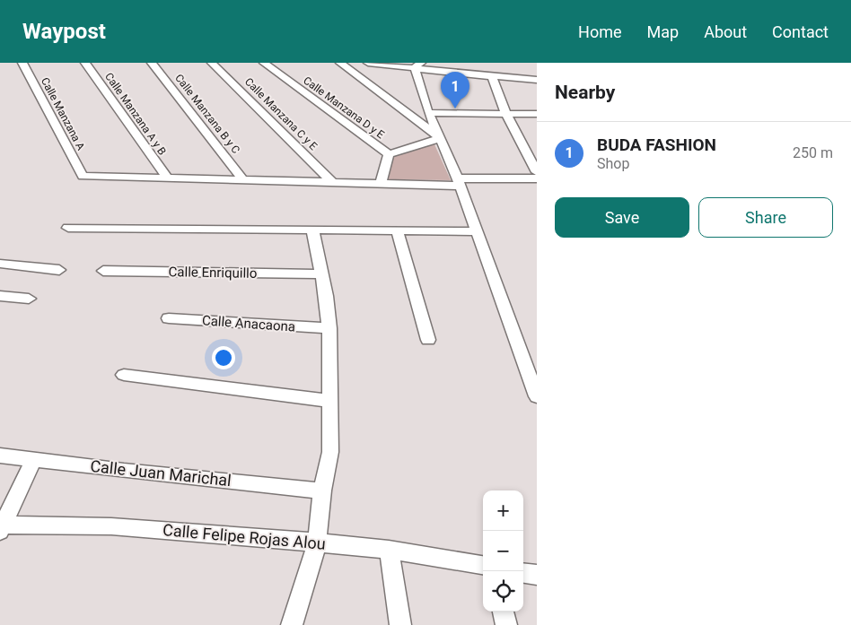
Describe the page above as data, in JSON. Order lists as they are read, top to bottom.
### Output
{
  "streets": {
    "street": [
      "Calle Manzana D y E",
      "Calle Manzana A",
      "Calle Manzana A y B",
      "Calle Manzana B y C",
      "Calle Manzana C y E",
      "Calle Enriquillo",
      "Calle Anacaona",
      "Calle Juan Marichal",
      "Calle Felipe Rojas Alou"
    ]
  },
  "page": {
    "header": "Waypost",
    "nav": [
      "Home",
      "Map",
      "About",
      "Contact"
    ],
    "heading": "Nearby",
    "pins": "1",
    "list": [
      {
        "mark": "1",
        "name": "BUDA FASHION",
        "note": "Shop",
        "value": "250 m"
      }
    ],
    "buttons": ["Save", "Share"],
    "map_buttons": ["+", "−"]
  }
}
